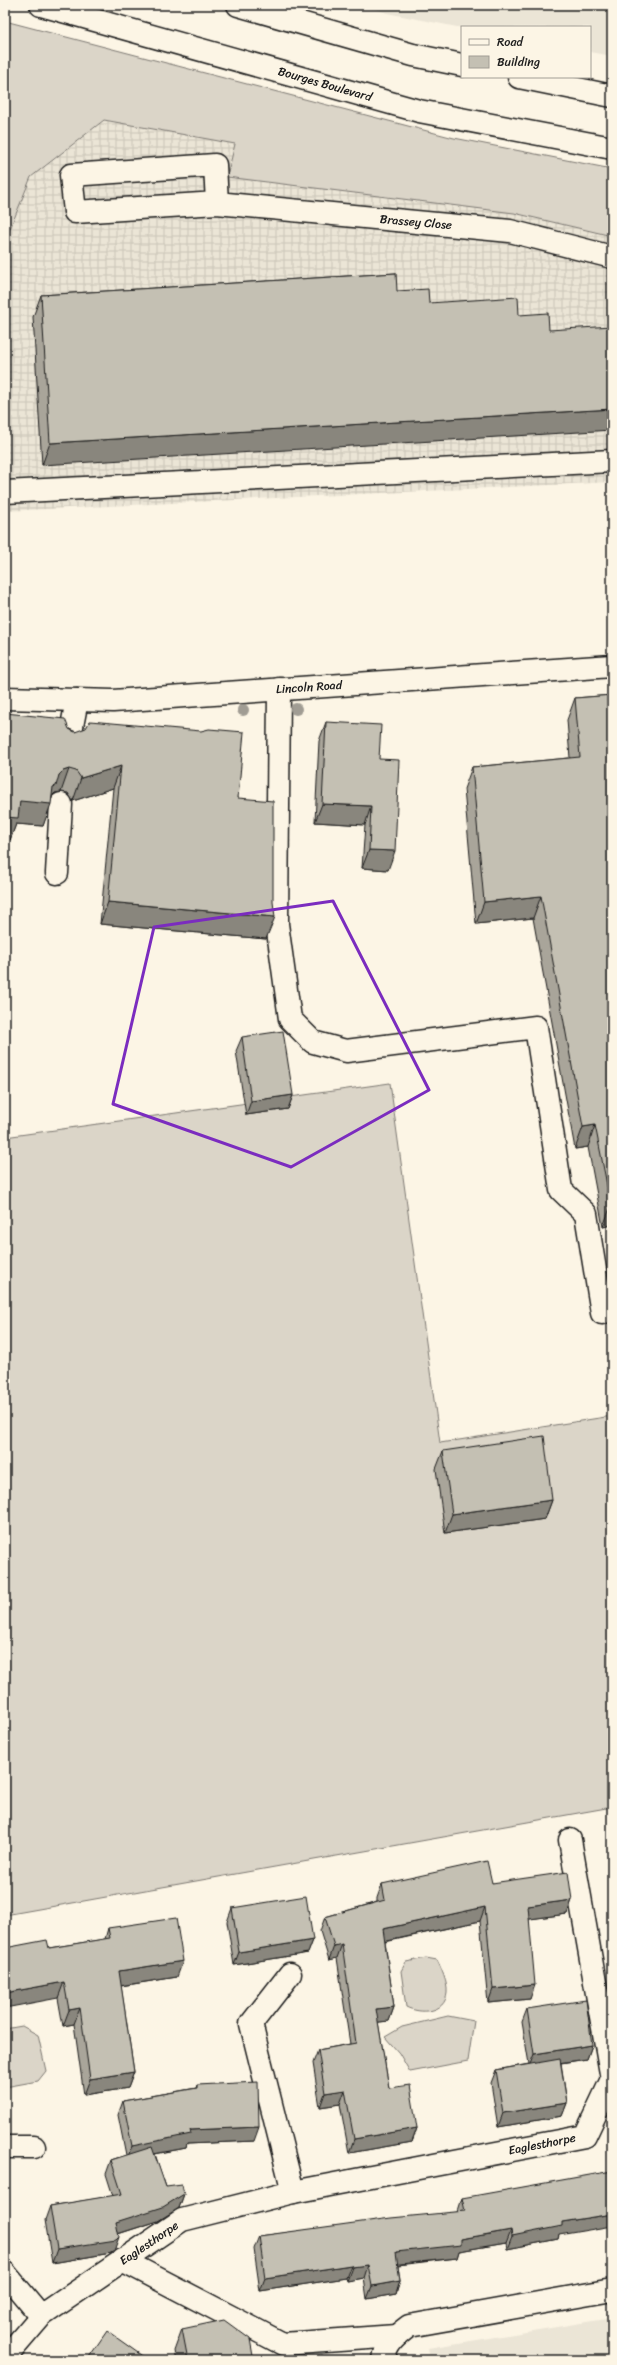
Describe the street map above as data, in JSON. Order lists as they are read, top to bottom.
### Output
{
  "streets": {
    "street": [
      "Bourges Boulevard",
      "Brassey Close",
      "Lincoln Road",
      "Eaglesthorpe"
    ]
  },
  "legend": ["Road", "Building"]
}
